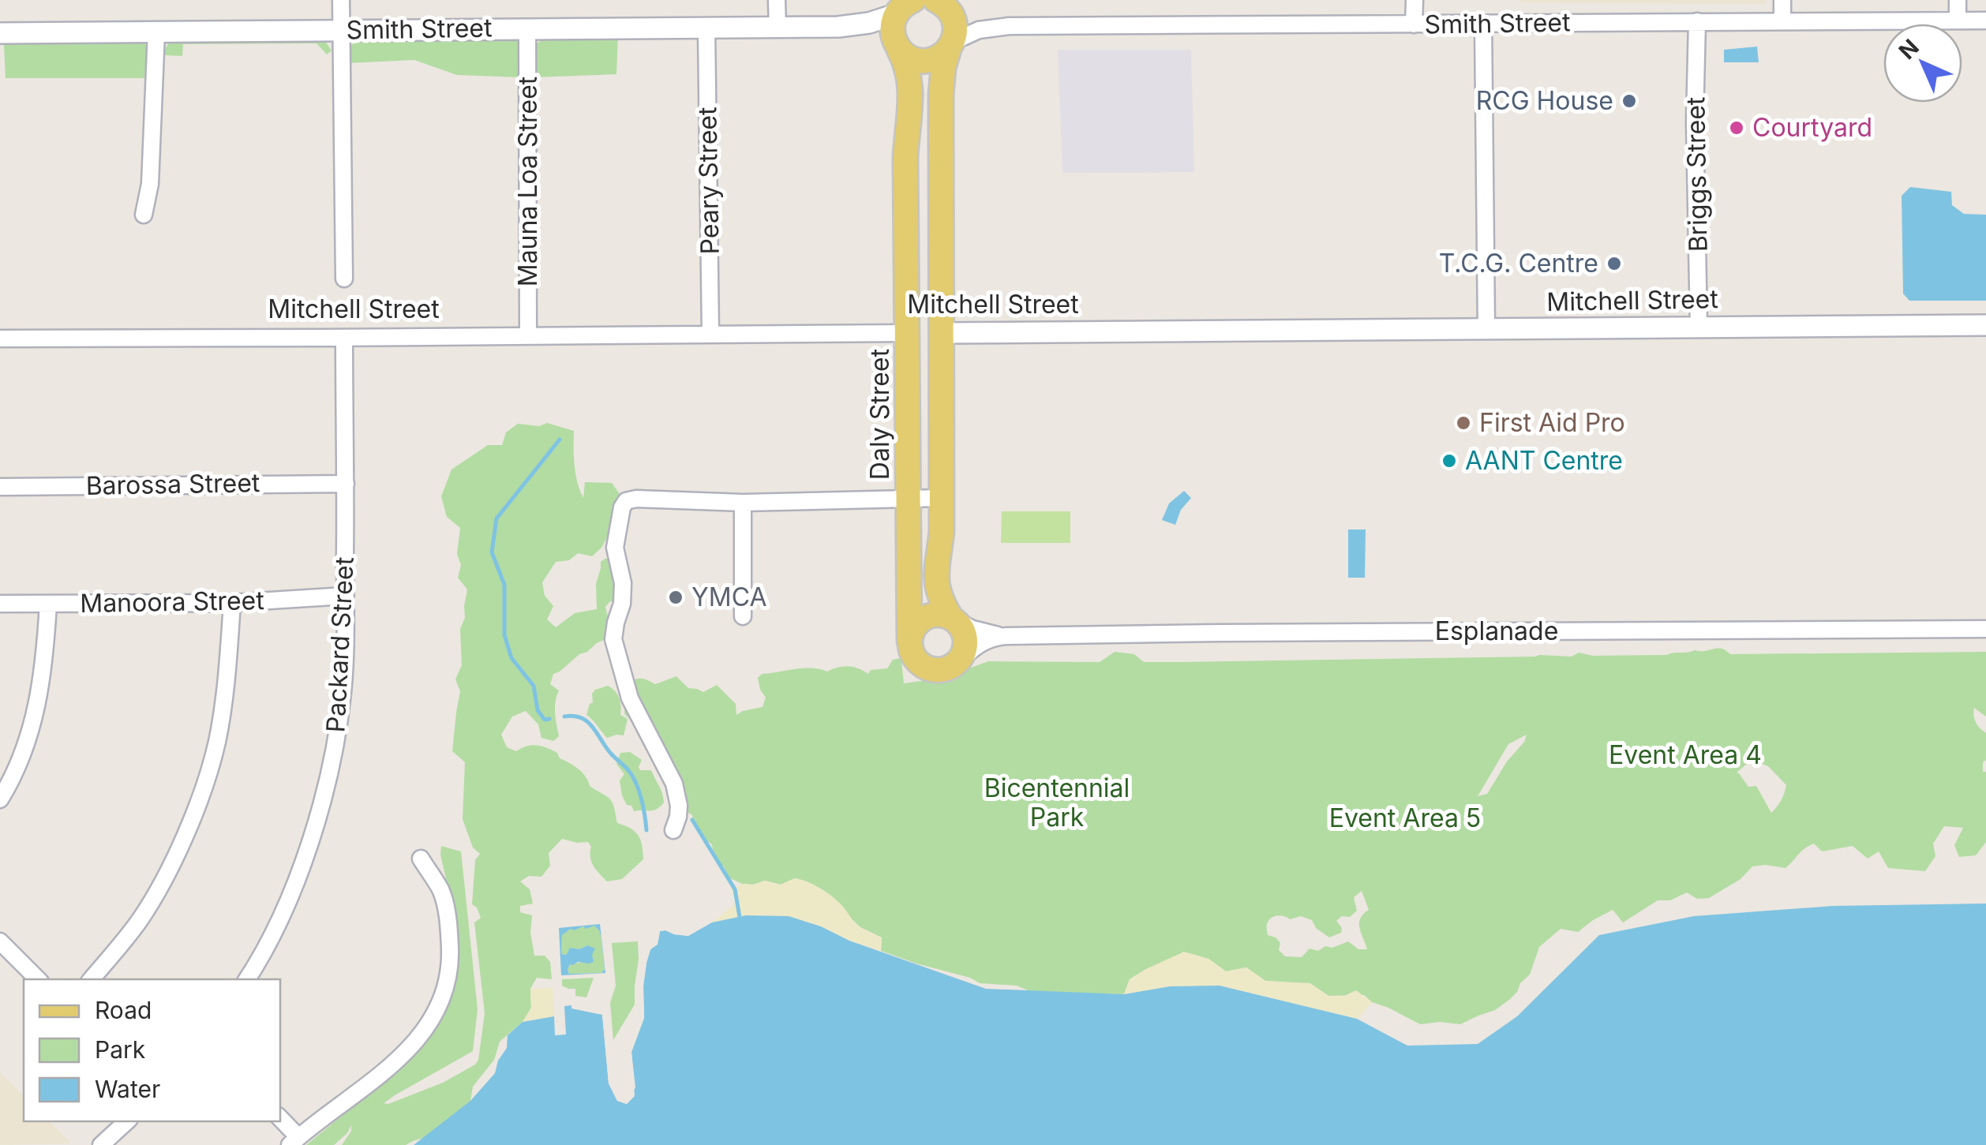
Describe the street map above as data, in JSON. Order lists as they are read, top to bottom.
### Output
{
  "streets": {
    "main road": ["Mitchell Street", "Daly Street"],
    "street": [
      "Smith Street",
      "Briggs Street",
      "Peary Street",
      "Mauna Loa Street",
      "Barossa Street",
      "Manoora Street",
      "Esplanade",
      "Packard Street"
    ]
  },
  "crossings": [
    ["Smith Street", "Briggs Street"],
    ["Smith Street", "Peary Street"],
    ["Smith Street", "Mauna Loa Street"],
    ["Smith Street", "Daly Street"],
    ["Briggs Street", "Mitchell Street"],
    ["Peary Street", "Mitchell Street"],
    ["Mauna Loa Street", "Mitchell Street"],
    ["Mitchell Street", "Daly Street"],
    ["Mitchell Street", "Packard Street"],
    ["Daly Street", "Esplanade"],
    ["Barossa Street", "Packard Street"],
    ["Manoora Street", "Packard Street"]
  ],
  "parks": ["Event Area 4", "Bicentennial Park", "Event Area 5"],
  "places": [
    "RCG House",
    "Courtyard",
    "T.C.G. Centre",
    "First Aid Pro",
    "AANT Centre",
    "YMCA"
  ],
  "legend": ["Road", "Park", "Water"],
  "north": "top left"
}
